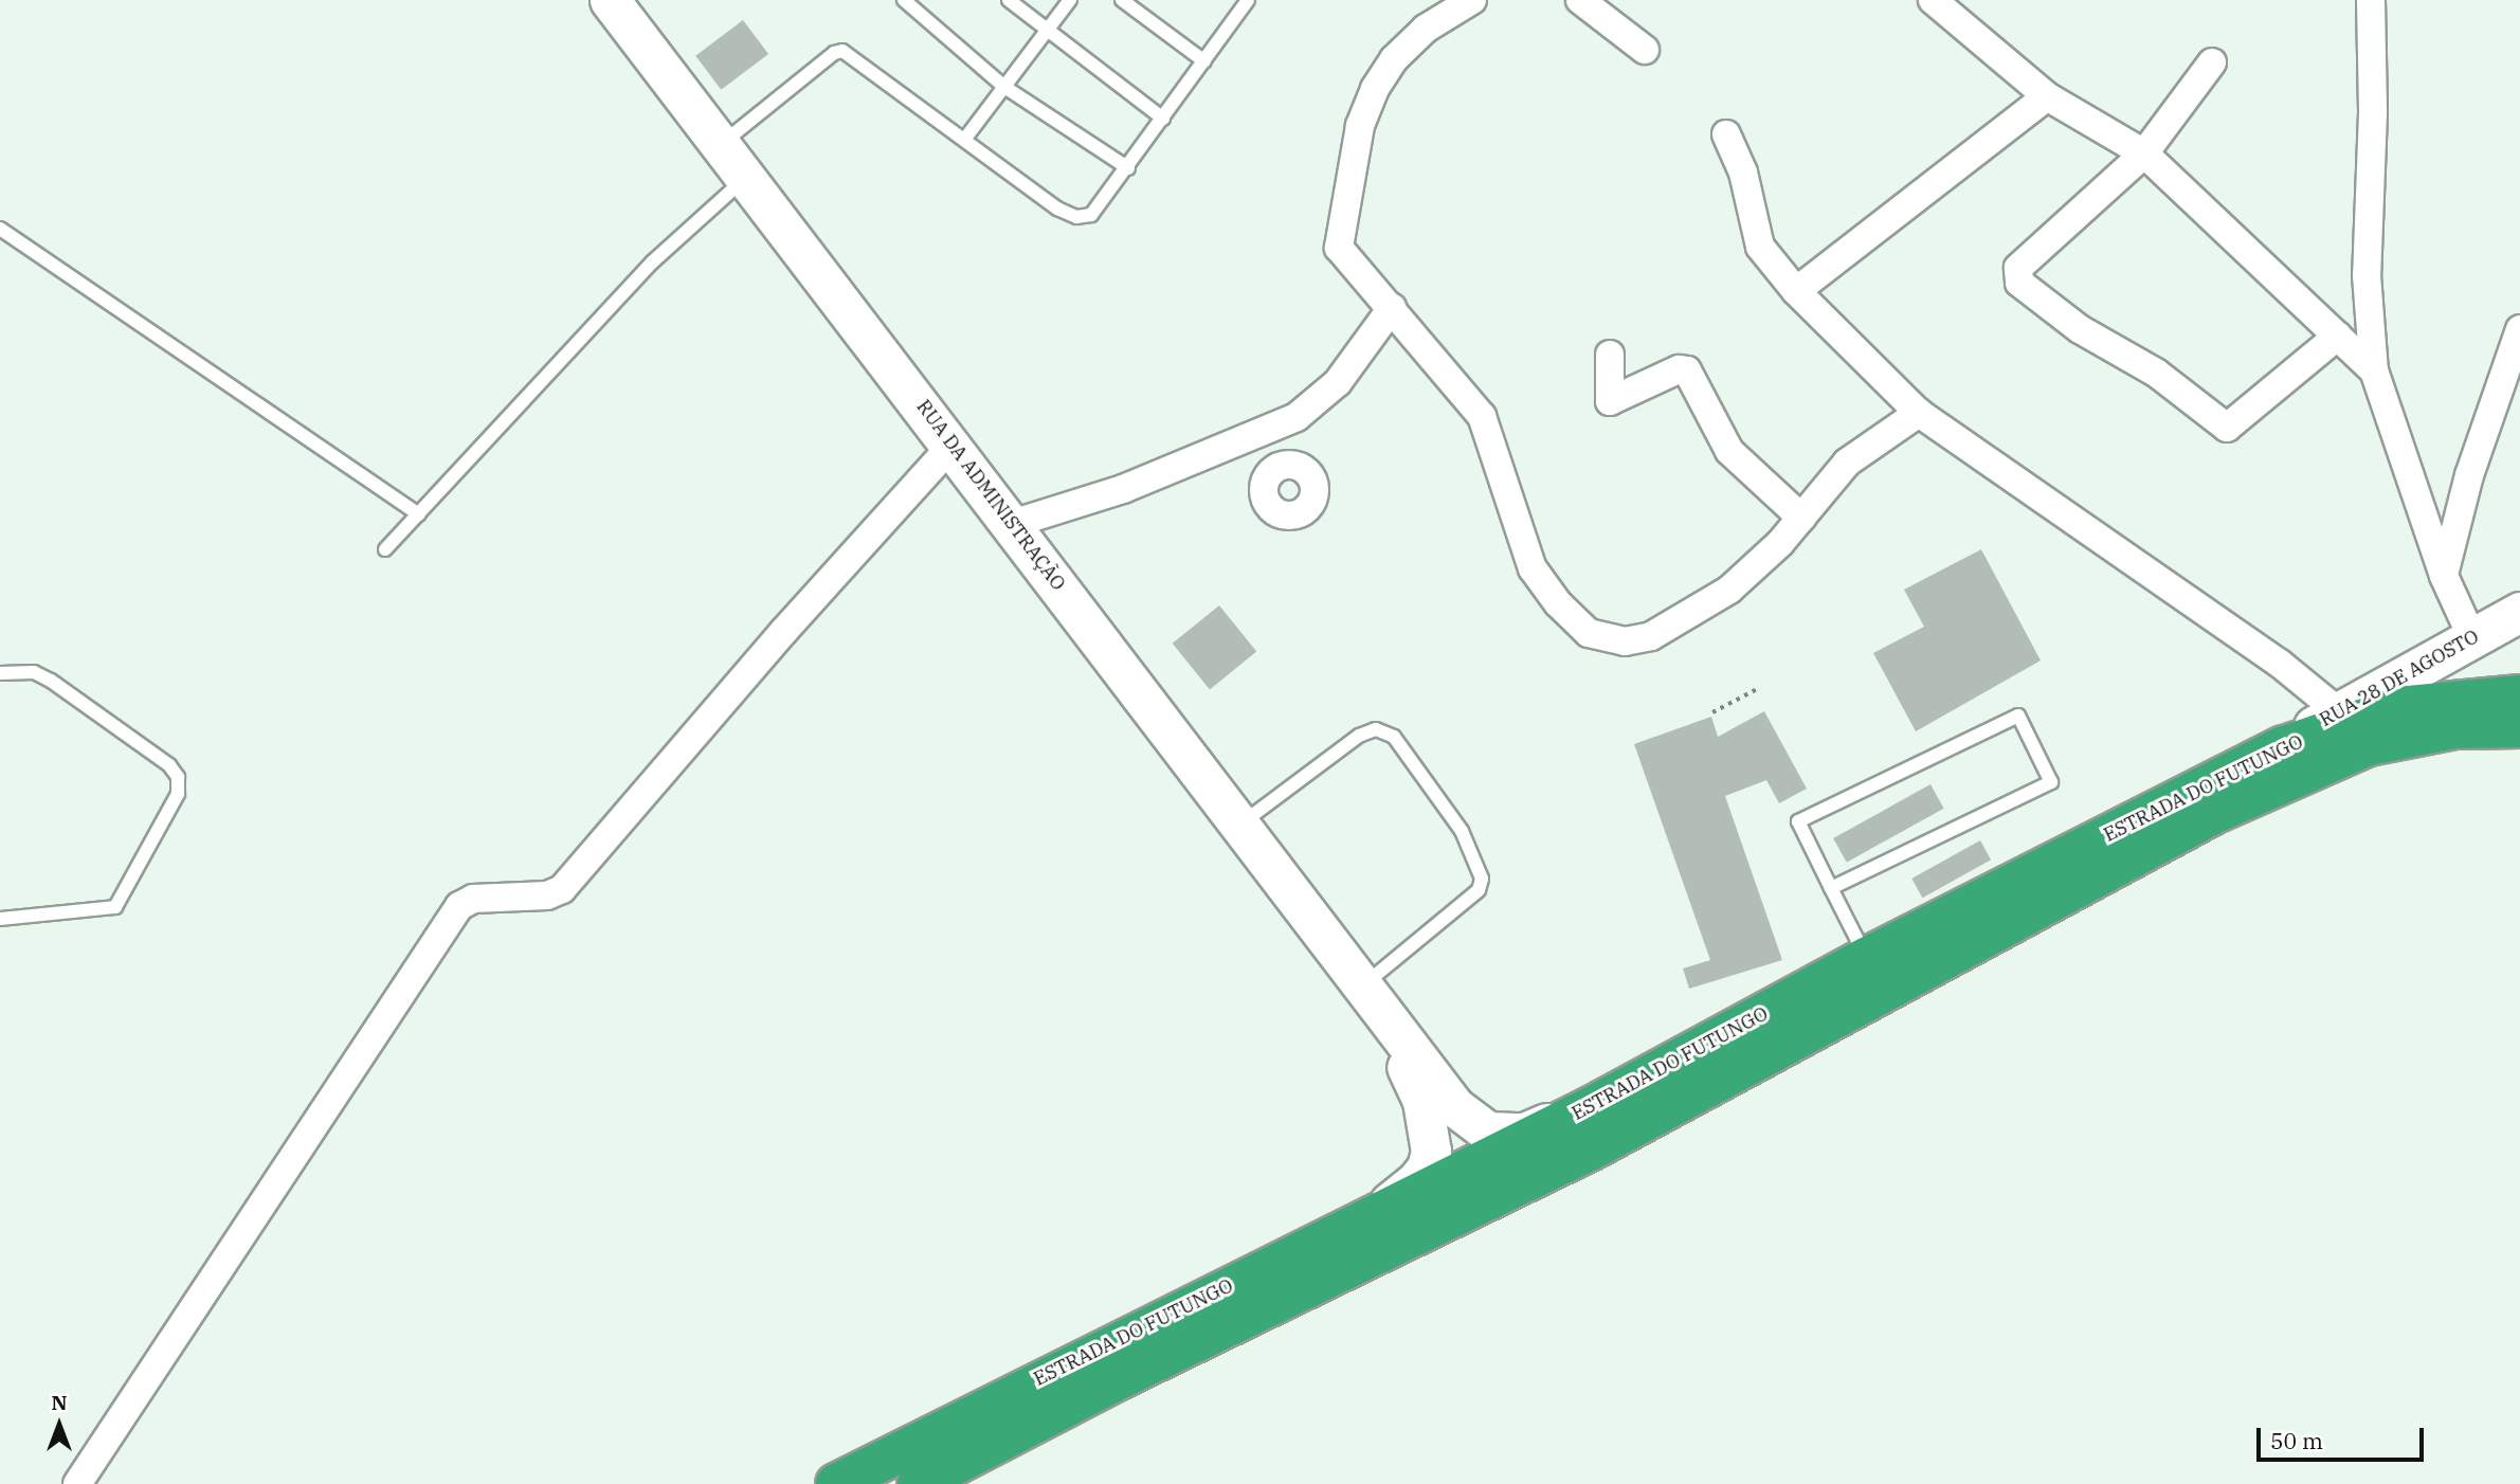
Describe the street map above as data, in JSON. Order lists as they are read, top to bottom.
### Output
{
  "streets": {
    "highway": ["ESTRADA DO FUTUNGO"],
    "street": ["RUA DA ADMINISTRAÇÃO", "RUA 28 DE AGOSTO"]
  },
  "crossings": [
    ["RUA 28 DE AGOSTO", "ESTRADA DO FUTUNGO"]
  ],
  "scale_bar": "50 m",
  "north": "top"
}
